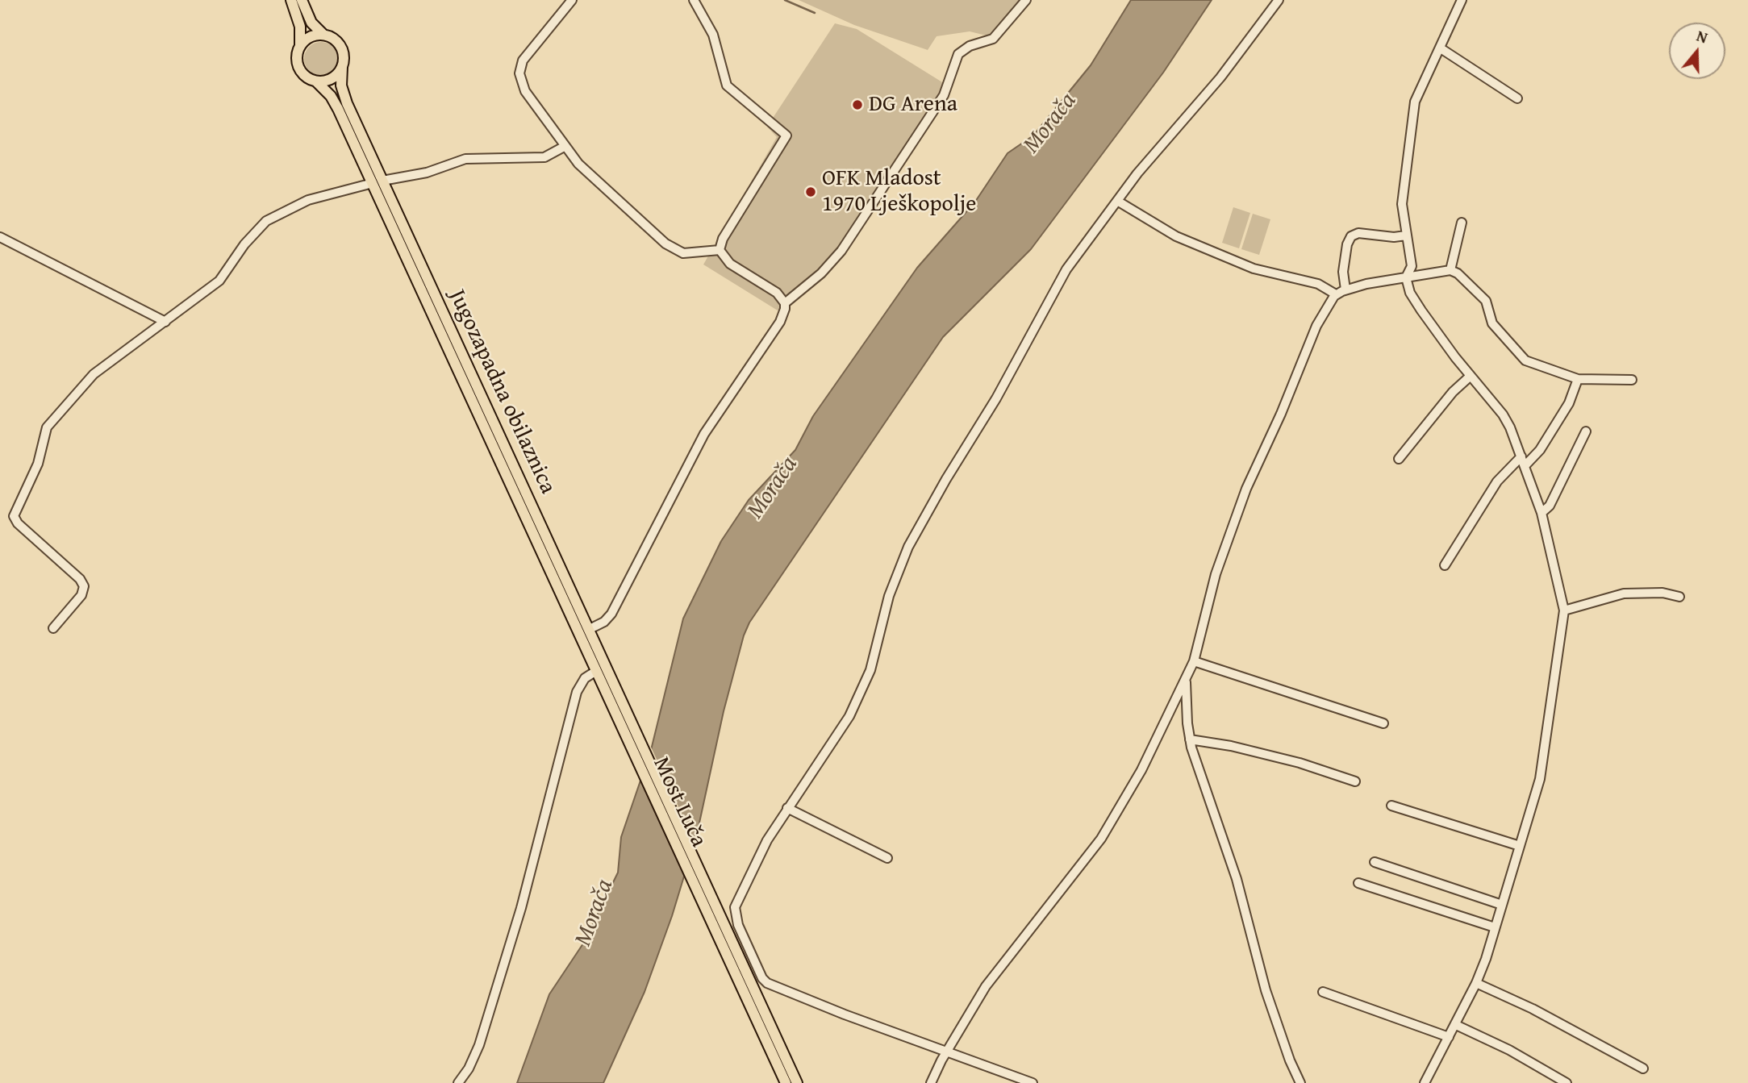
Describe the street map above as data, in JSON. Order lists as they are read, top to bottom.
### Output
{
  "streets": {
    "main road": ["Jugozapadna obilaznica", "Most Luča"]
  },
  "crossings": [
    ["Jugozapadna obilaznica", "Most Luča"]
  ],
  "water": ["Morača"],
  "places": ["DG Arena", "OFK Mladost 1970 Lješkopolje"],
  "north": "top"
}
